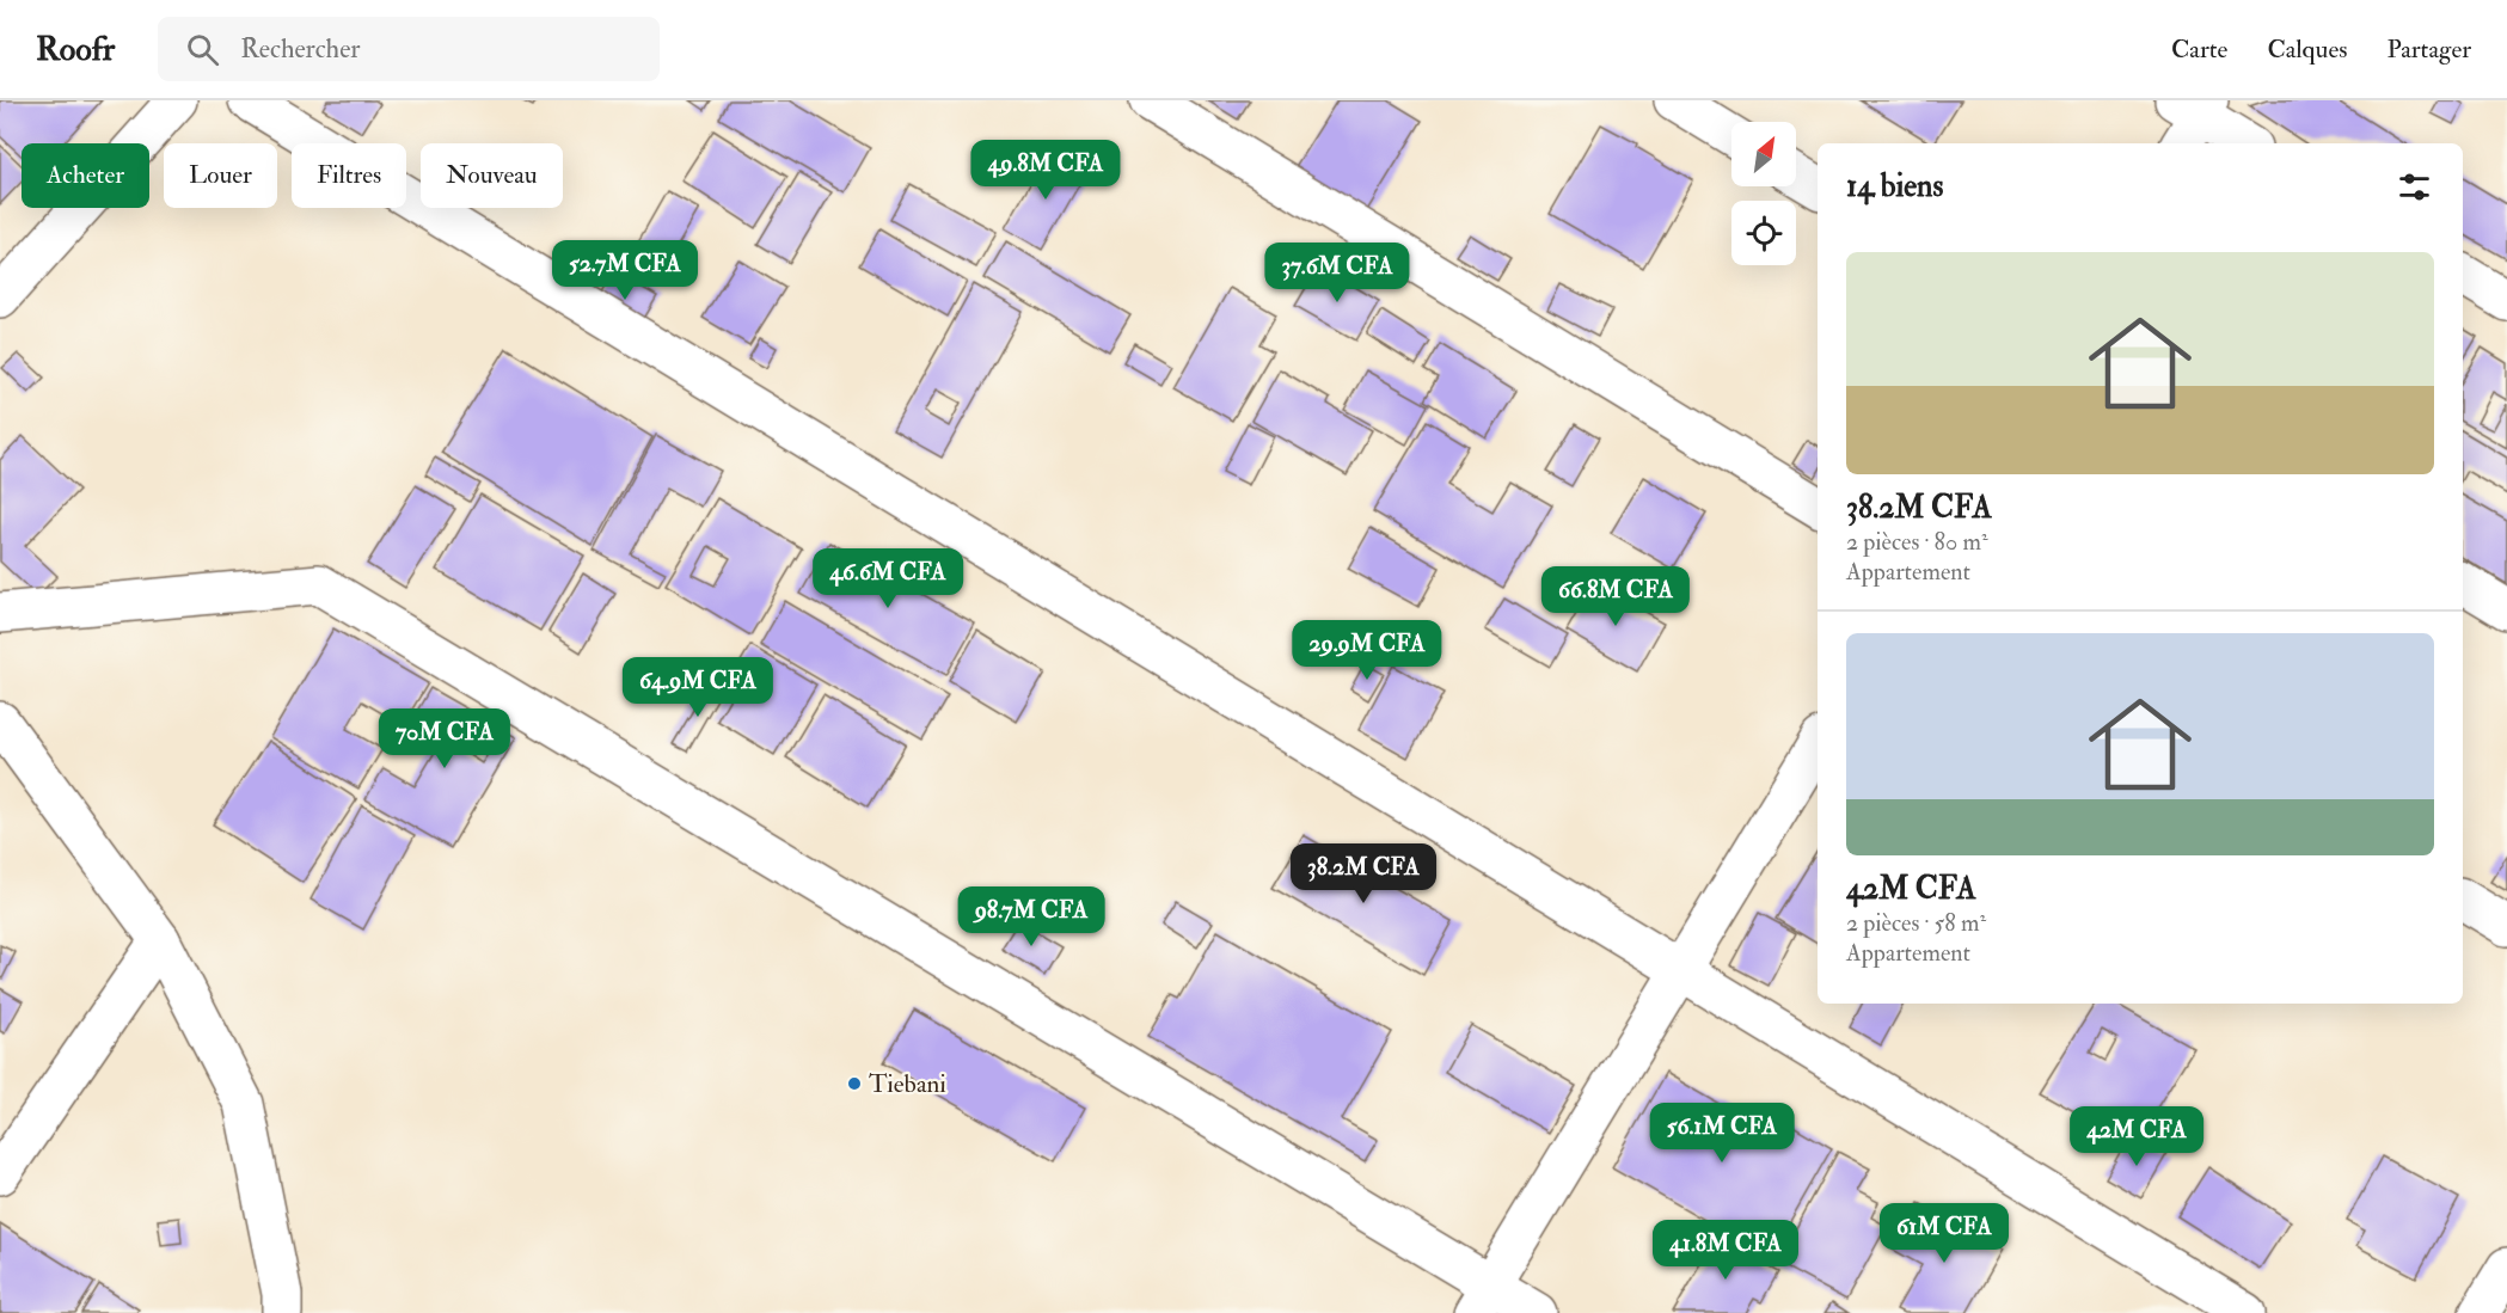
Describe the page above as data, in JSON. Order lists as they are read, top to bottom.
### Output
{
  "places": ["Tiebani"],
  "north": "top right",
  "page": {
    "header": "Roofr",
    "search": "Rechercher",
    "nav": ["Carte", "Calques", "Partager"],
    "price": [
      "49.8M CFA",
      "52.7M CFA",
      "37.6M CFA",
      "46.6M CFA",
      "66.8M CFA",
      "29.9M CFA",
      "64.9M CFA",
      "70M CFA",
      "38.2M CFA",
      "98.7M CFA",
      "56.1M CFA",
      "42M CFA",
      "61M CFA",
      "41.8M CFA"
    ],
    "chip": [
      "Acheter",
      "Louer",
      "Filtres",
      "Nouveau"
    ],
    "heading": "14 biens",
    "list": [
      {
        "name": "38.2M CFA",
        "note": "2 pièces · 80 m² · Appartement"
      },
      {
        "name": "42M CFA",
        "note": "2 pièces · 58 m² · Appartement"
      }
    ]
  }
}
